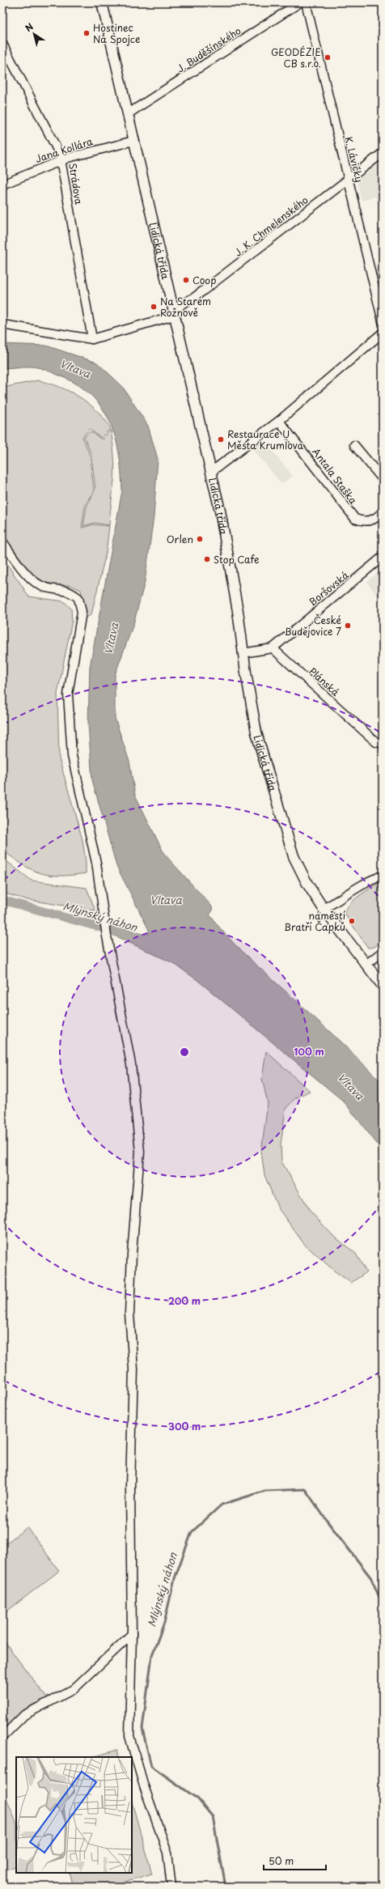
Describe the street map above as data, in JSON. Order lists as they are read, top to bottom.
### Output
{
  "streets": {
    "street": [
      "J. Buděšínského",
      "Jana Kollára",
      "K. Lávičky",
      "Strádova",
      "J. K. Chmelenského",
      "Lidická třída",
      "Antala Staška",
      "Boršovská",
      "Plánská"
    ]
  },
  "crossings": [
    ["J. Buděšínského", "Lidická třída"],
    ["Jana Kollára", "Strádova"],
    ["Jana Kollára", "Lidická třída"],
    ["K. Lávičky", "J. K. Chmelenského"],
    ["J. K. Chmelenského", "Lidická třída"],
    ["Boršovská", "Plánská"]
  ],
  "water": ["Vltava", "Mlýnský náhon"],
  "places": [
    "Hostinec Na Spojce",
    "GEODÉZIE CB s.r.o.",
    "Coop",
    "Na Starém Rožnově",
    "Restaurace U Města Krumlova",
    "Orlen",
    "Stop Cafe",
    "České Budějovice 7",
    "náměstí Bratří Čapků"
  ],
  "scale_bar": "50 m",
  "north": "top left",
  "rings": ["100 m", "200 m", "300 m"]
}
